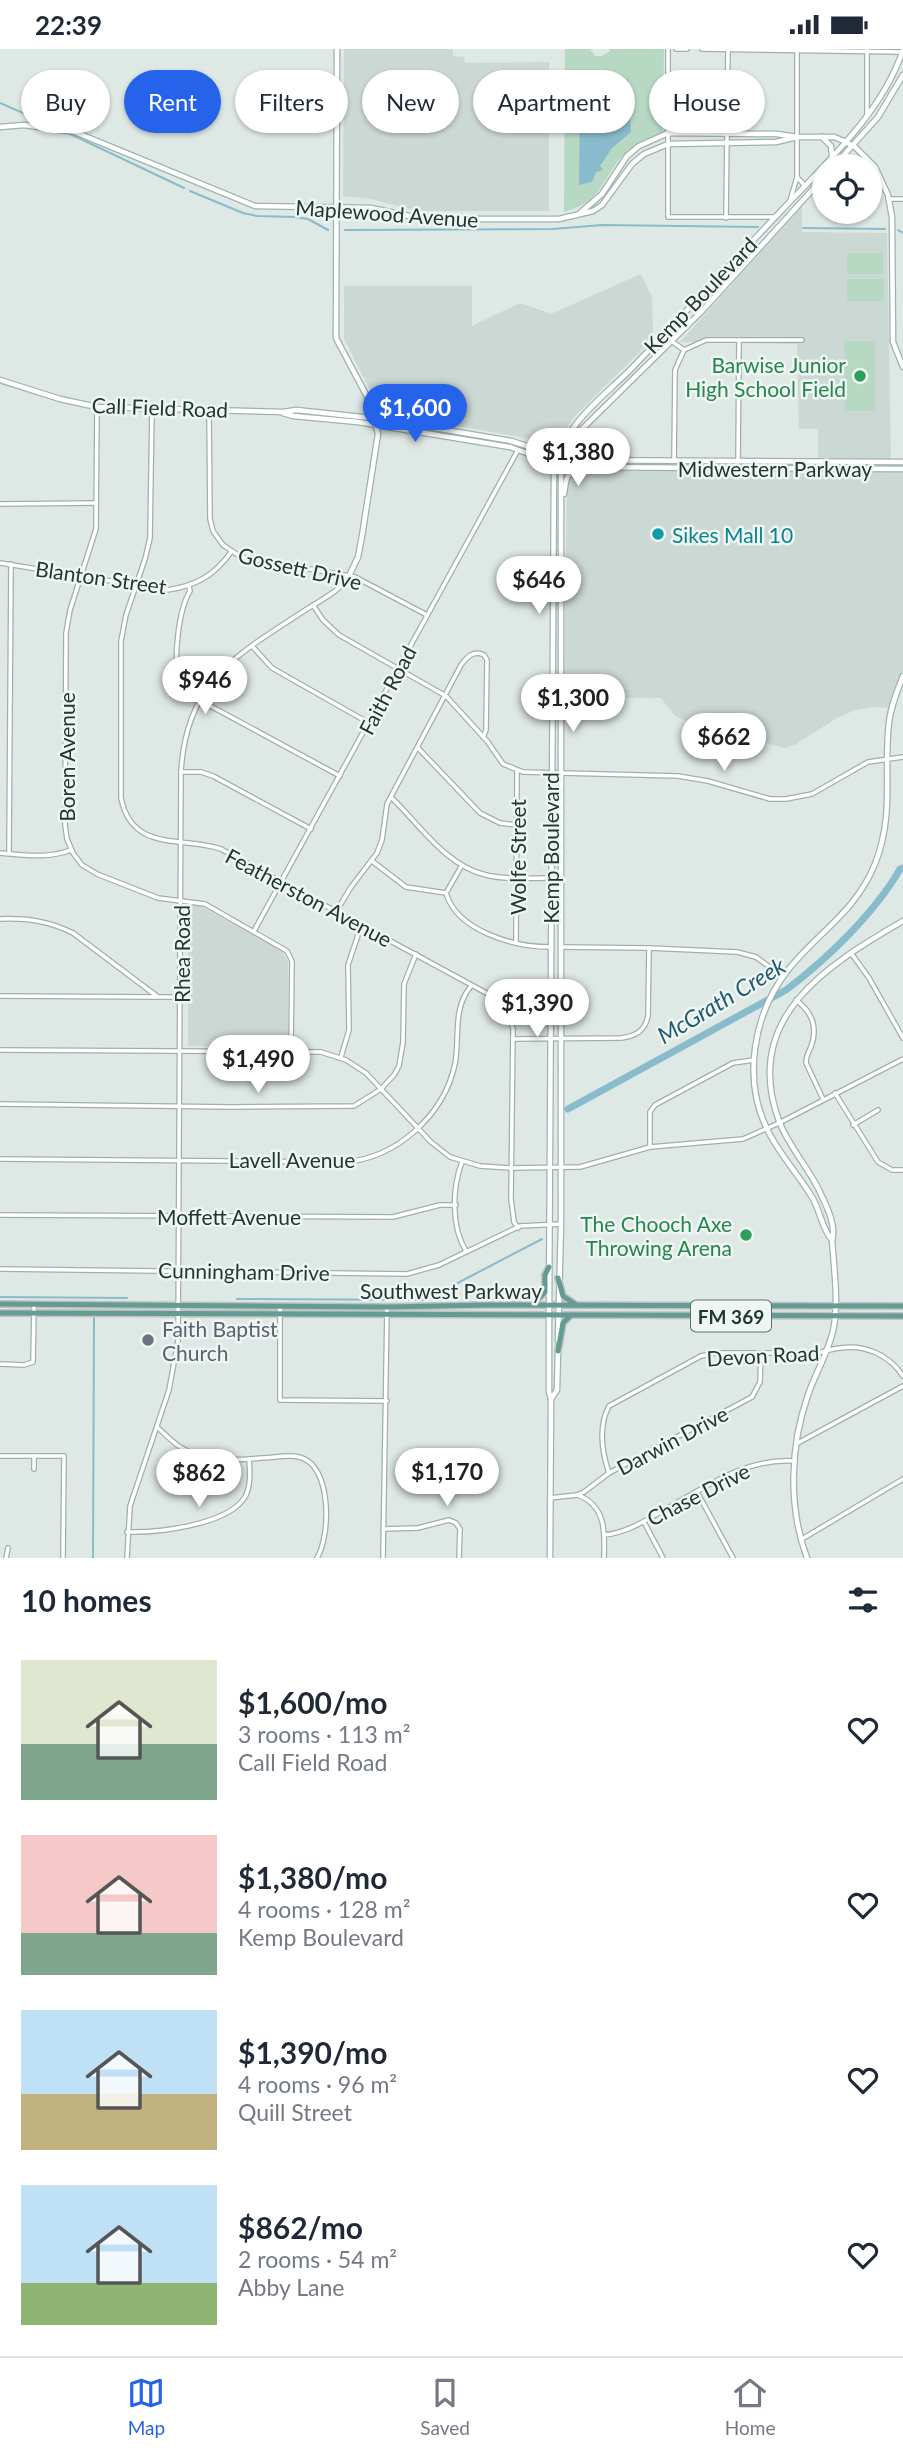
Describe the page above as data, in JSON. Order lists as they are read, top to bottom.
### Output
{
  "streets": {
    "main road": [
      "Maplewood Avenue",
      "Kemp Boulevard",
      "Call Field Road",
      "Midwestern Parkway",
      "Rhea Road",
      "Southwest Parkway",
      "FM 369"
    ],
    "street": [
      "Gossett Drive",
      "Blanton Street",
      "Faith Road",
      "Boren Avenue",
      "Wolfe Street",
      "Featherston Avenue",
      "Lavell Avenue",
      "Moffett Avenue",
      "Cunningham Drive",
      "Devon Road",
      "Darwin Drive",
      "Chase Drive"
    ]
  },
  "crossings": [
    ["Maplewood Avenue", "Kemp Boulevard"],
    ["Kemp Boulevard", "Call Field Road"],
    ["Kemp Boulevard", "Midwestern Parkway"],
    ["Kemp Boulevard", "Cunningham Drive"],
    ["Kemp Boulevard", "Southwest Parkway"],
    ["Call Field Road", "Midwestern Parkway"],
    ["Call Field Road", "Gossett Drive"],
    ["Call Field Road", "Faith Road"],
    ["Call Field Road", "Boren Avenue"],
    ["Call Field Road", "Featherston Avenue"],
    ["Call Field Road", "Rhea Road"],
    ["Gossett Drive", "Blanton Street"],
    ["Gossett Drive", "Faith Road"],
    ["Gossett Drive", "Rhea Road"],
    ["Blanton Street", "Boren Avenue"],
    ["Blanton Street", "Featherston Avenue"],
    ["Faith Road", "Boren Avenue"],
    ["Faith Road", "Featherston Avenue"],
    ["Boren Avenue", "Rhea Road"],
    ["Featherston Avenue", "Rhea Road"],
    ["Featherston Avenue", "Lavell Avenue"],
    ["Featherston Avenue", "Cunningham Drive"],
    ["Rhea Road", "Lavell Avenue"],
    ["Rhea Road", "Moffett Avenue"],
    ["Rhea Road", "Cunningham Drive"],
    ["Rhea Road", "Southwest Parkway"],
    ["Devon Road", "Darwin Drive"]
  ],
  "water": ["McGrath Creek"],
  "places": [
    "Barwise Junior High School Field",
    "Sikes Mall 10",
    "The Chooch Axe Throwing Arena",
    "Faith Baptist Church"
  ],
  "page": {
    "status": "22:39",
    "chip": [
      "Buy",
      "Rent",
      "Filters",
      "New",
      "Apartment",
      "House"
    ],
    "price": [
      "$1,600",
      "$1,380",
      "$646",
      "$946",
      "$1,300",
      "$662",
      "$1,390",
      "$1,490",
      "$1,170",
      "$862"
    ],
    "heading": "10 homes",
    "list": [
      {
        "name": "$1,600/mo",
        "note": "3 rooms · 113 m² · Call Field Road"
      },
      {
        "name": "$1,380/mo",
        "note": "4 rooms · 128 m² · Kemp Boulevard"
      },
      {
        "name": "$1,390/mo",
        "note": "4 rooms · 96 m² · Quill Street"
      },
      {
        "name": "$862/mo",
        "note": "2 rooms · 54 m² · Abby Lane"
      }
    ],
    "tabs": ["Map", "Saved", "Home"]
  }
}
